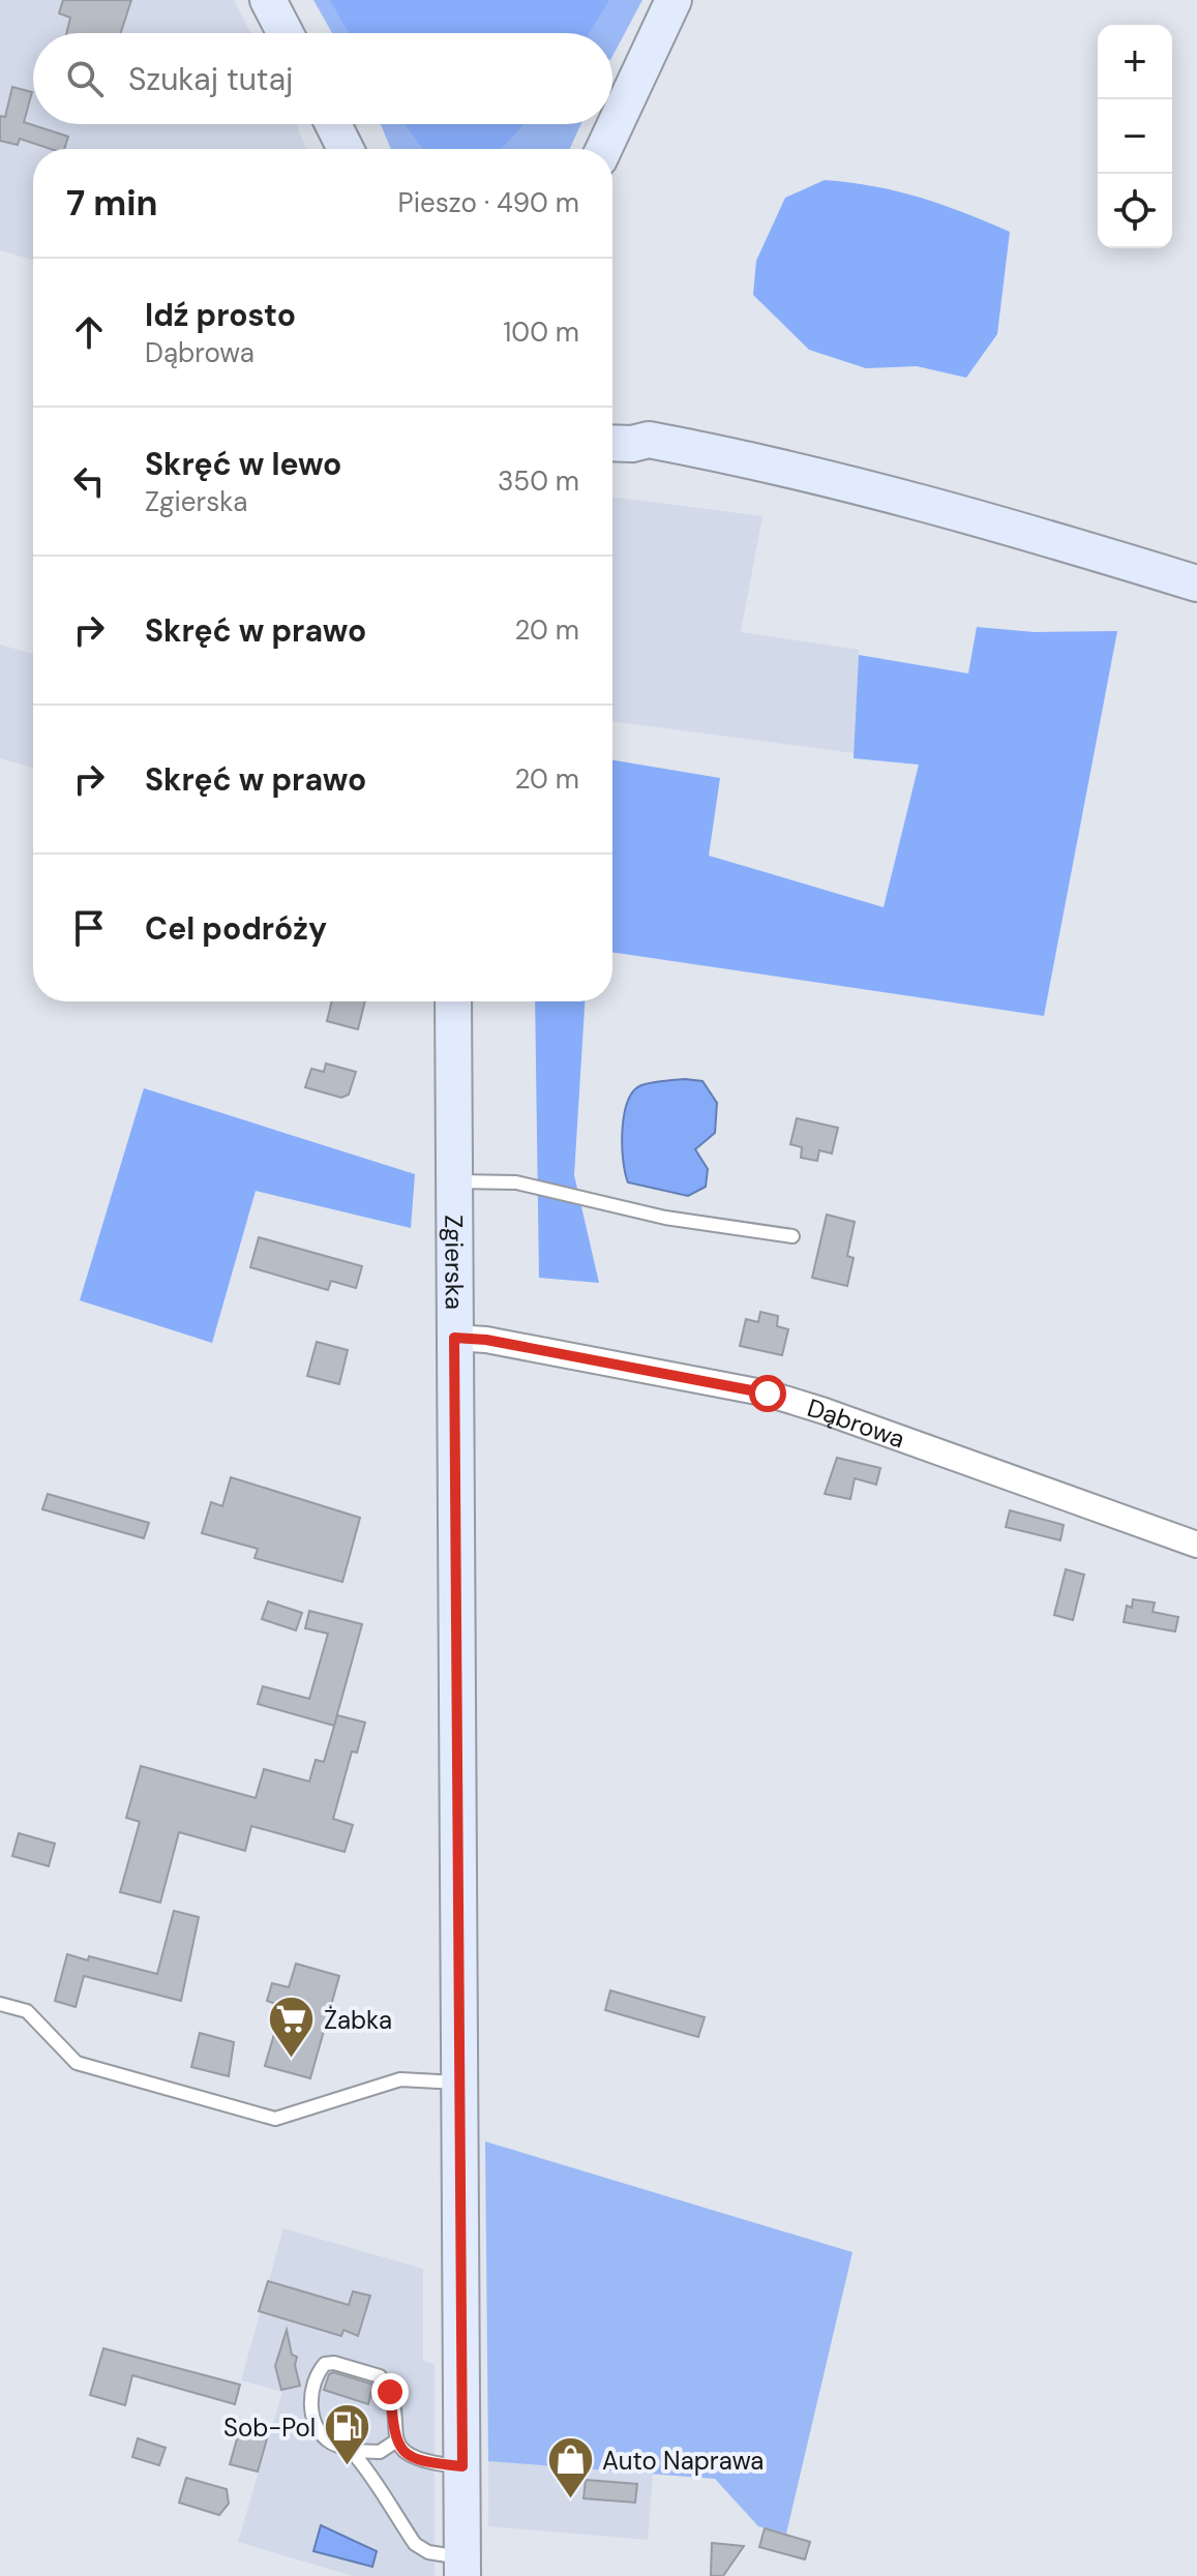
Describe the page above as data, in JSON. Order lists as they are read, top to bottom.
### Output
{
  "streets": {
    "main road": ["Zgierska"],
    "street": ["Dąbrowa"]
  },
  "crossings": [
    ["Zgierska", "Dąbrowa"]
  ],
  "places": {
    "supermarket": ["Żabka"],
    "fuel station": ["Sob-Pol"],
    "shop": ["Auto Naprawa"]
  },
  "page": {
    "map_buttons": ["+", "−"],
    "search": "Szukaj tutaj",
    "heading": ["7 min", "Pieszo · 490 m"],
    "list": [
      ["Idź prosto", "Dąbrowa", "100 m"],
      ["Skręć w lewo", "Zgierska", "350 m"],
      ["Skręć w prawo", "20 m"],
      ["Skręć w prawo", "20 m"],
      "Cel podróży"
    ]
  }
}
